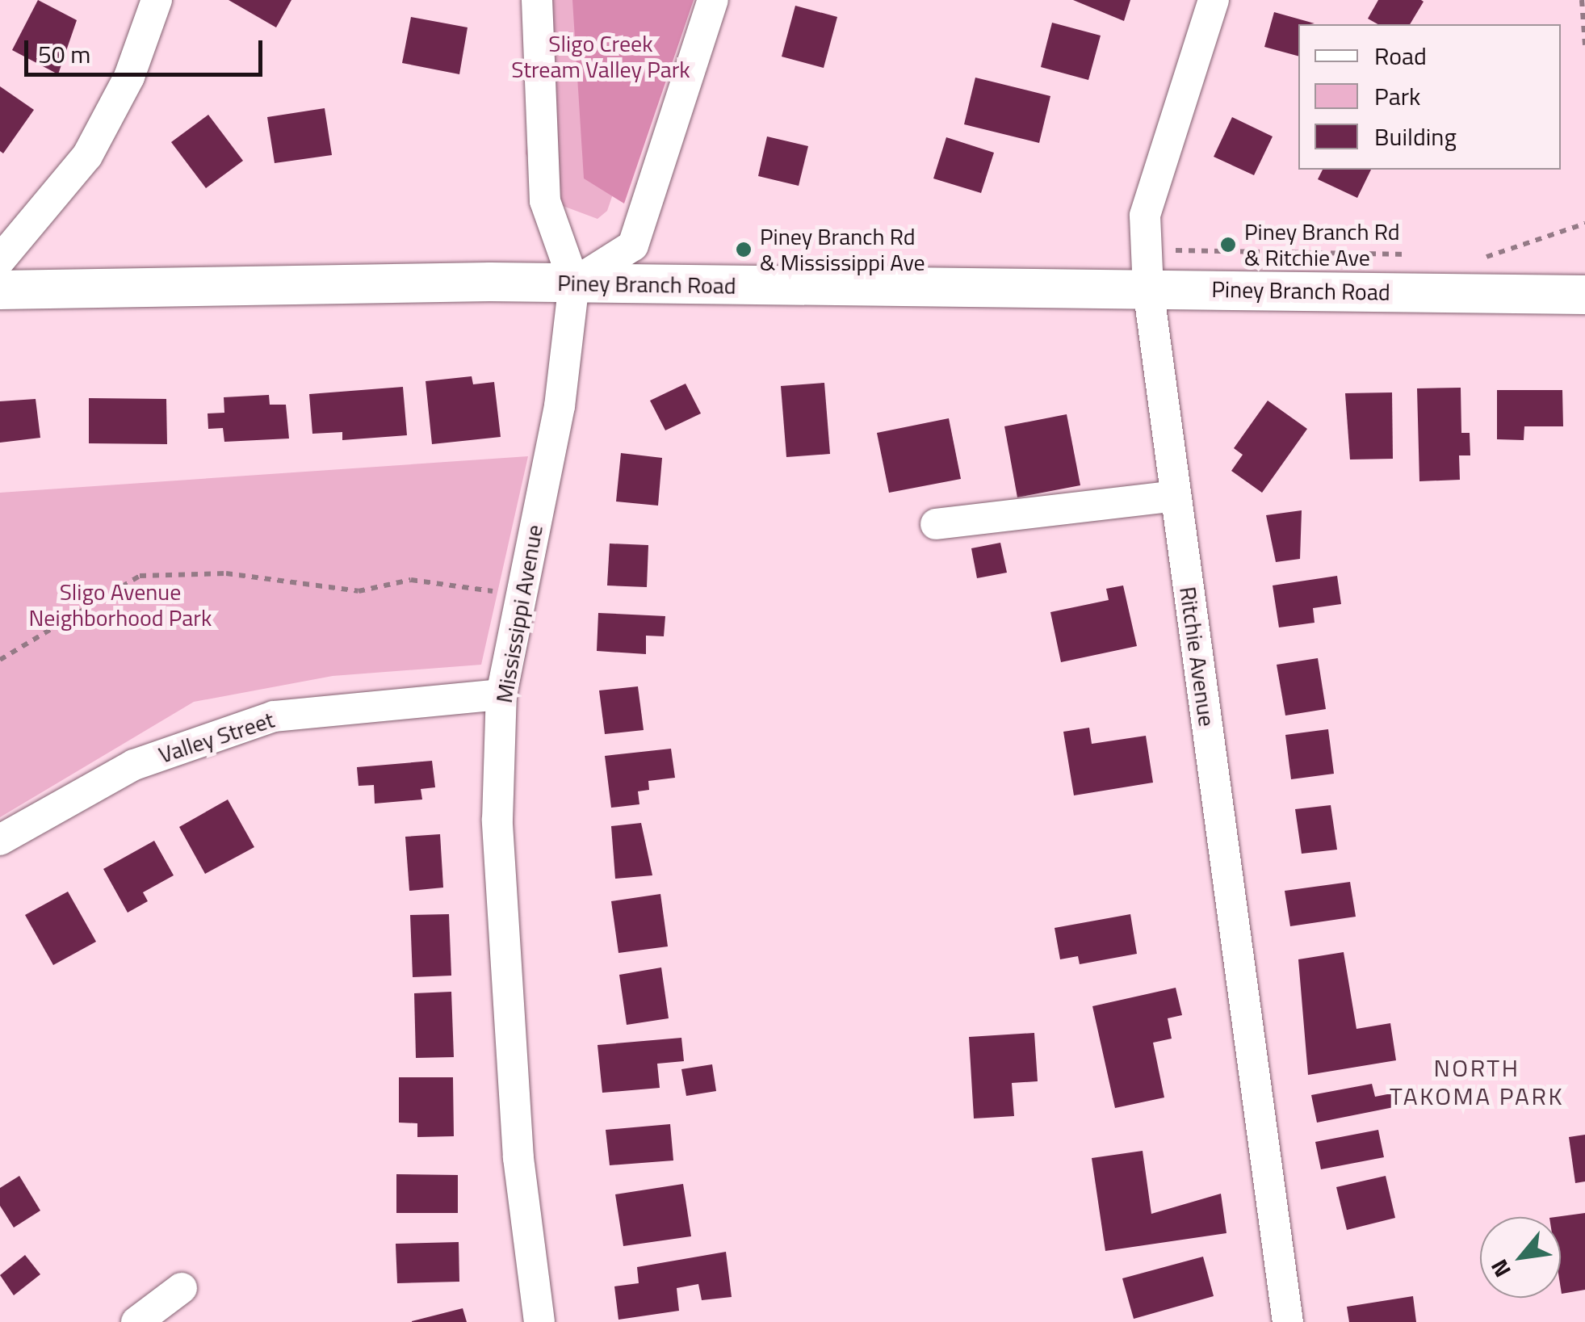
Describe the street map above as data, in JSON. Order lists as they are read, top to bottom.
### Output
{
  "streets": {
    "main road": ["Piney Branch Road"],
    "street": ["Mississippi Avenue", "Ritchie Avenue", "Valley Street"]
  },
  "crossings": [
    ["Piney Branch Road", "Mississippi Avenue"],
    ["Piney Branch Road", "Ritchie Avenue"],
    ["Mississippi Avenue", "Valley Street"]
  ],
  "districts": ["NORTH TAKOMA PARK"],
  "parks": ["Sligo Creek Stream Valley Park", "Sligo Avenue Neighborhood Park"],
  "places": ["Piney Branch Rd & Ritchie Ave", "Piney Branch Rd & Mississippi Ave"],
  "legend": ["Road", "Park", "Building"],
  "scale_bar": "50 m",
  "north": "bottom left"
}
